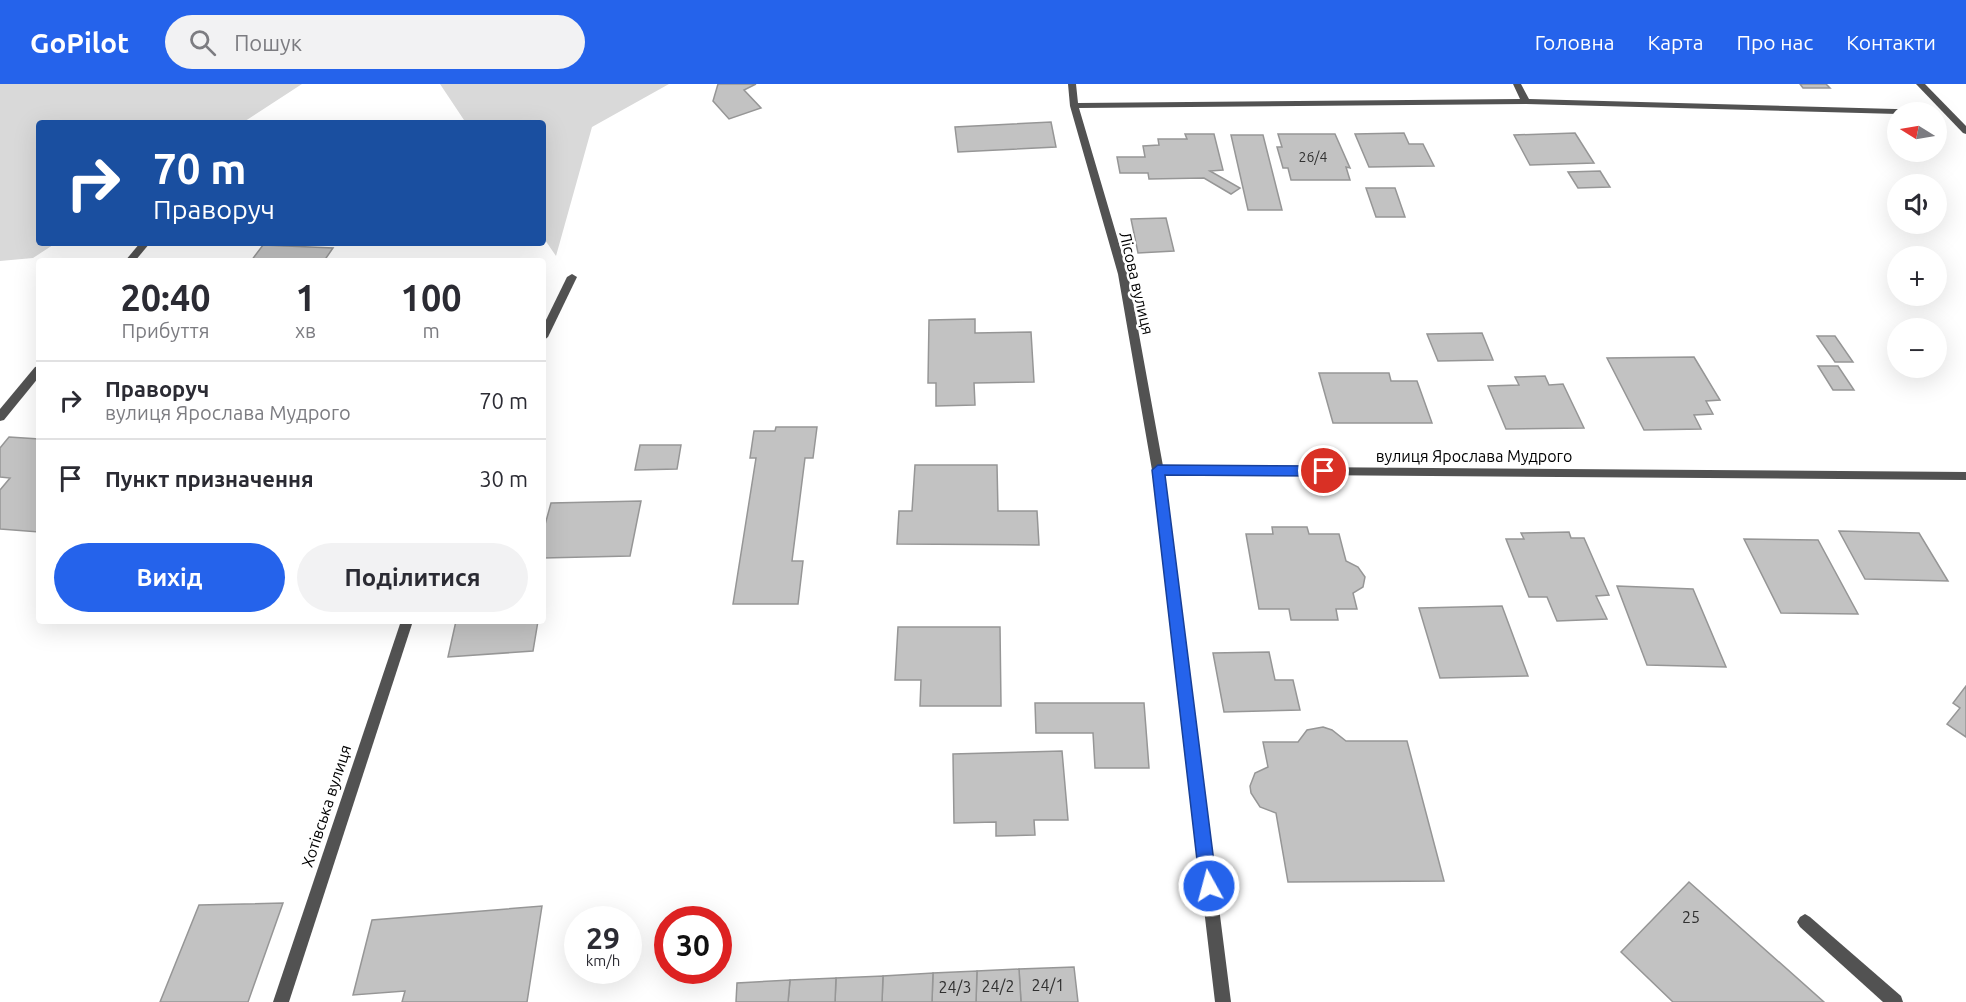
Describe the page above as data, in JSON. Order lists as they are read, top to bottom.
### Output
{
  "streets": {
    "street": ["Лісова вулиця", "вулиця Ярослава Мудрого", "Хотівська вулиця"]
  },
  "crossings": [
    ["Лісова вулиця", "вулиця Ярослава Мудрого"]
  ],
  "house_numbers": [
    "26/4",
    "25",
    "24/1",
    "24/2",
    "24/3"
  ],
  "north": "left",
  "page": {
    "header": "GoPilot",
    "search": "Пошук",
    "nav": [
      "Головна",
      "Карта",
      "Про нас",
      "Контакти"
    ],
    "map_buttons": ["+", "−"],
    "turn": ["70 m", "Праворуч"],
    "eta": [
      "20:40",
      "Прибуття",
      "1",
      "хв",
      "100",
      "m"
    ],
    "list": [
      {
        "name": "Праворуч",
        "note": "вулиця Ярослава Мудрого",
        "value": "70 m"
      },
      {
        "name": "Пункт призначення",
        "value": "30 m"
      }
    ],
    "buttons": ["Вихід", "Поділитися"],
    "speed": "29 km/h",
    "limit": "30"
  }
}
